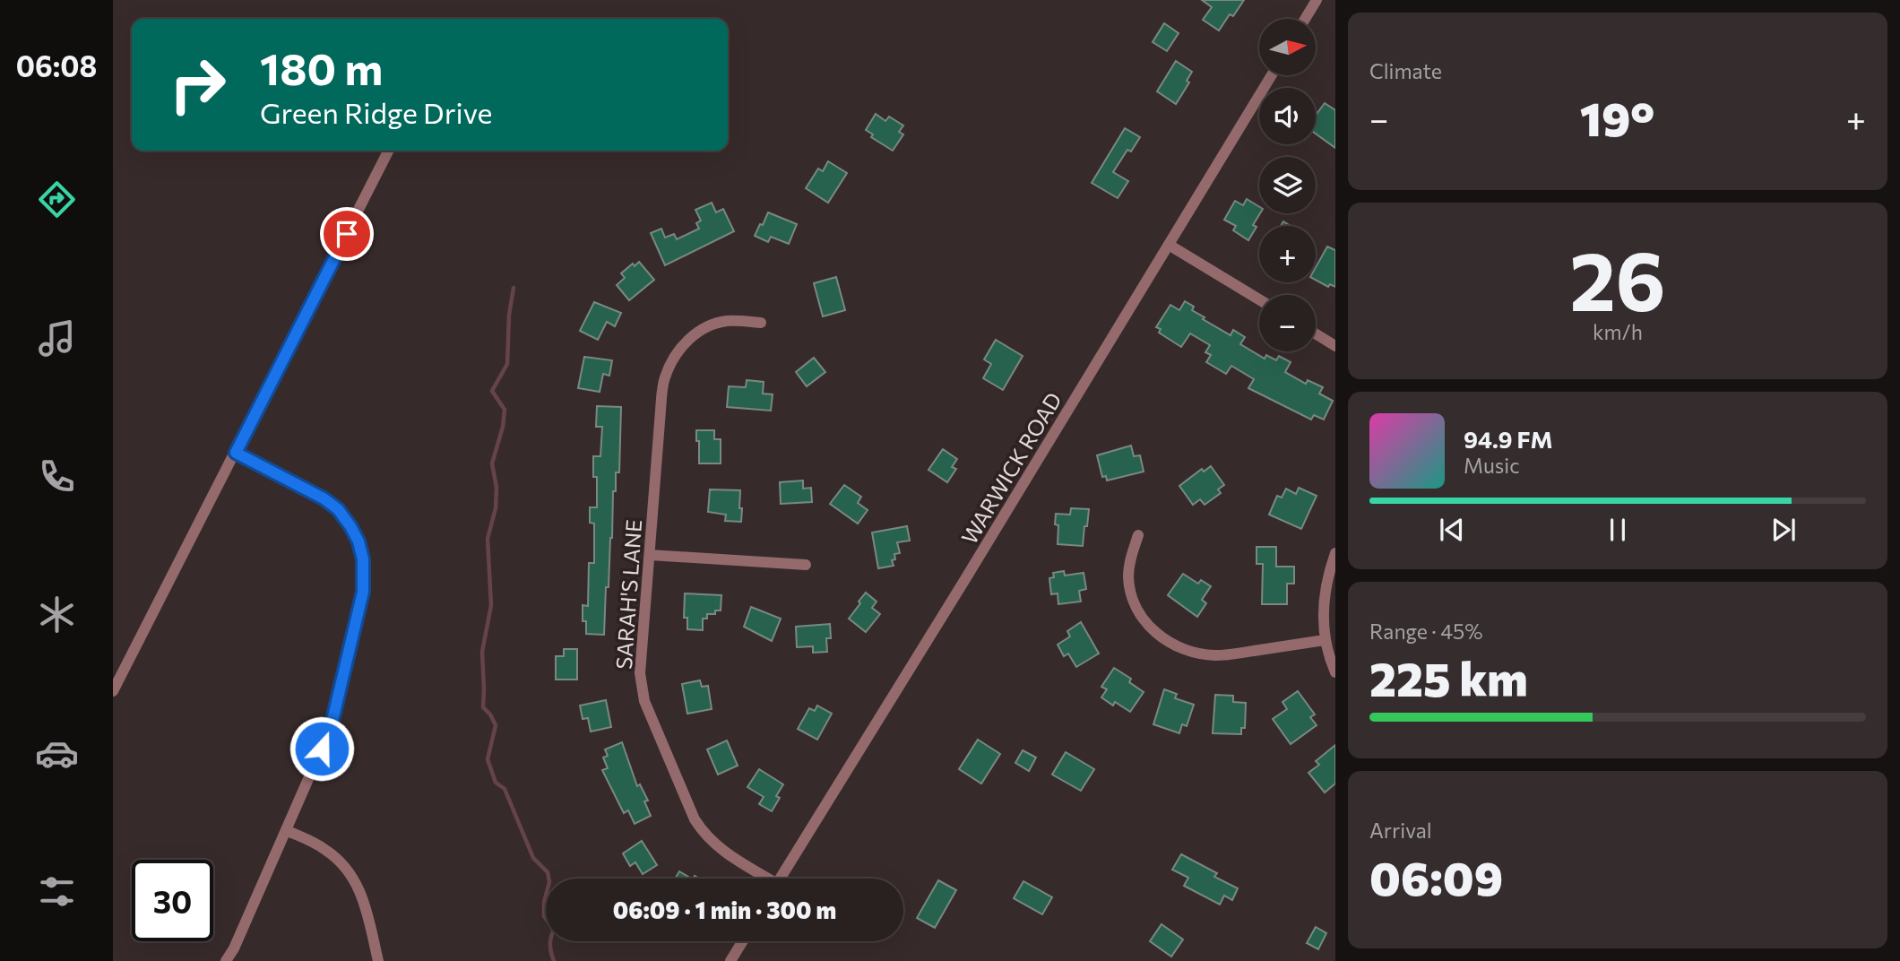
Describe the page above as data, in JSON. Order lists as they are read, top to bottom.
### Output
{
  "streets": {
    "street": ["WARWICK ROAD", "SARAH'S LANE"]
  },
  "north": "right",
  "page": {
    "tabs": "06:08",
    "tile": [
      "Climate",
      ["26", "km/h"],
      ["Range · 45%", "225 km"],
      ["Arrival", "06:09"]
    ],
    "map_buttons": ["+", "−"],
    "turn": ["180 m", "Green Ridge Drive"],
    "heat": ["−", "19°", "+"],
    "song": ["94.9 FM", "Music"],
    "limit": "30",
    "trip": "06:09 · 1 min · 300 m"
  }
}
